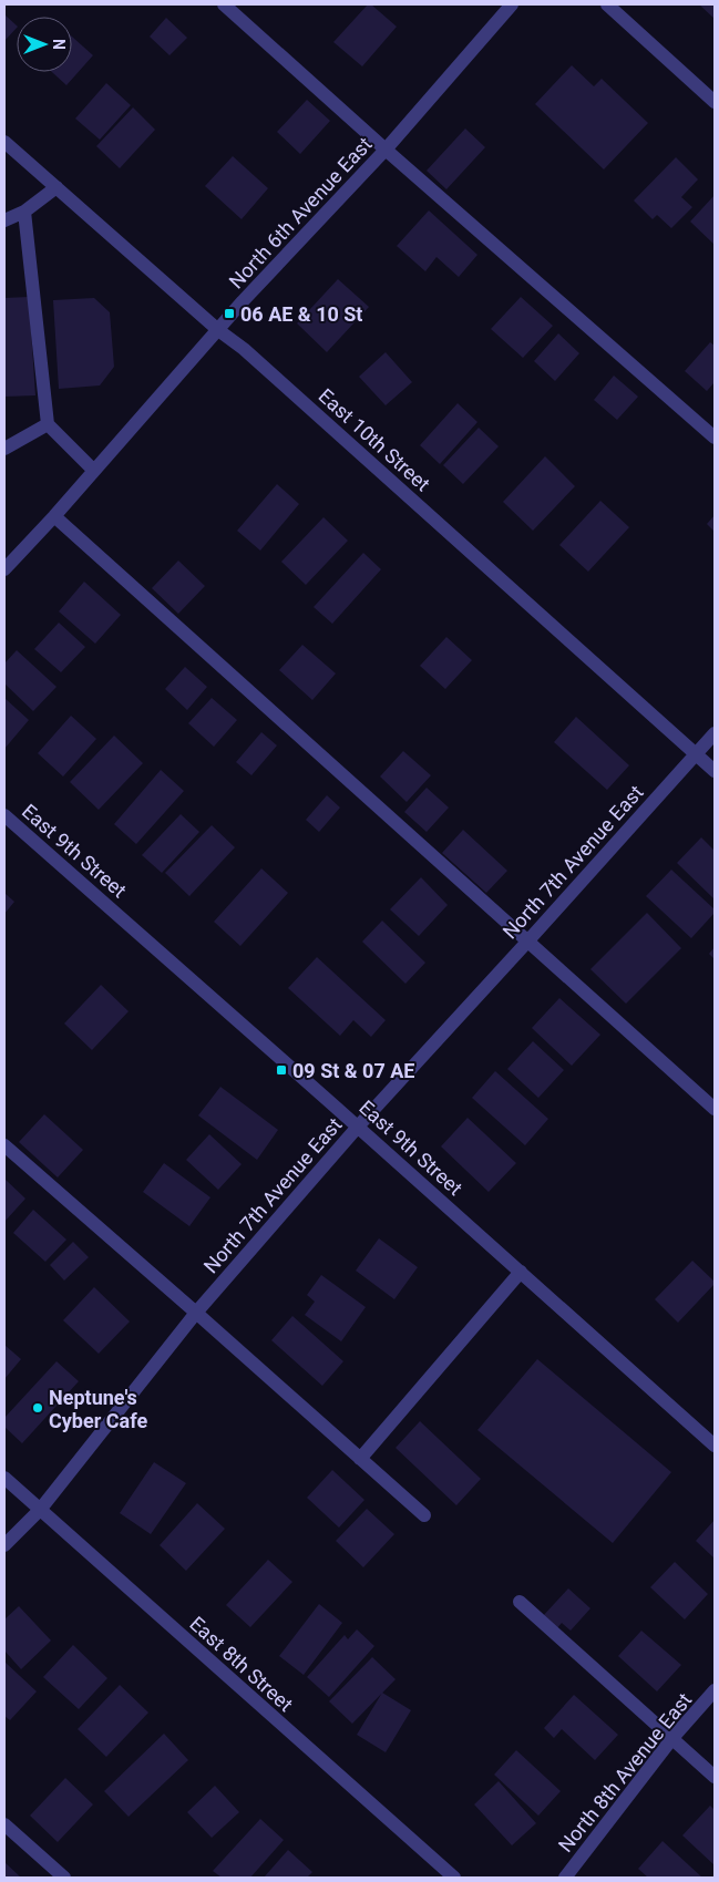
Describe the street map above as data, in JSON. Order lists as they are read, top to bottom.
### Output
{
  "streets": {
    "street": [
      "North 6th Avenue East",
      "East 10th Street",
      "East 9th Street",
      "North 7th Avenue East",
      "East 8th Street",
      "North 8th Avenue East"
    ]
  },
  "crossings": [
    ["North 6th Avenue East", "East 10th Street"],
    ["East 10th Street", "North 7th Avenue East"],
    ["East 9th Street", "North 7th Avenue East"],
    ["North 7th Avenue East", "East 8th Street"]
  ],
  "places": {
    "transit": ["06 AE & 10 St", "09 St & 07 AE"],
    "other": ["Neptune's Cyber Cafe"]
  },
  "north": "right"
}
